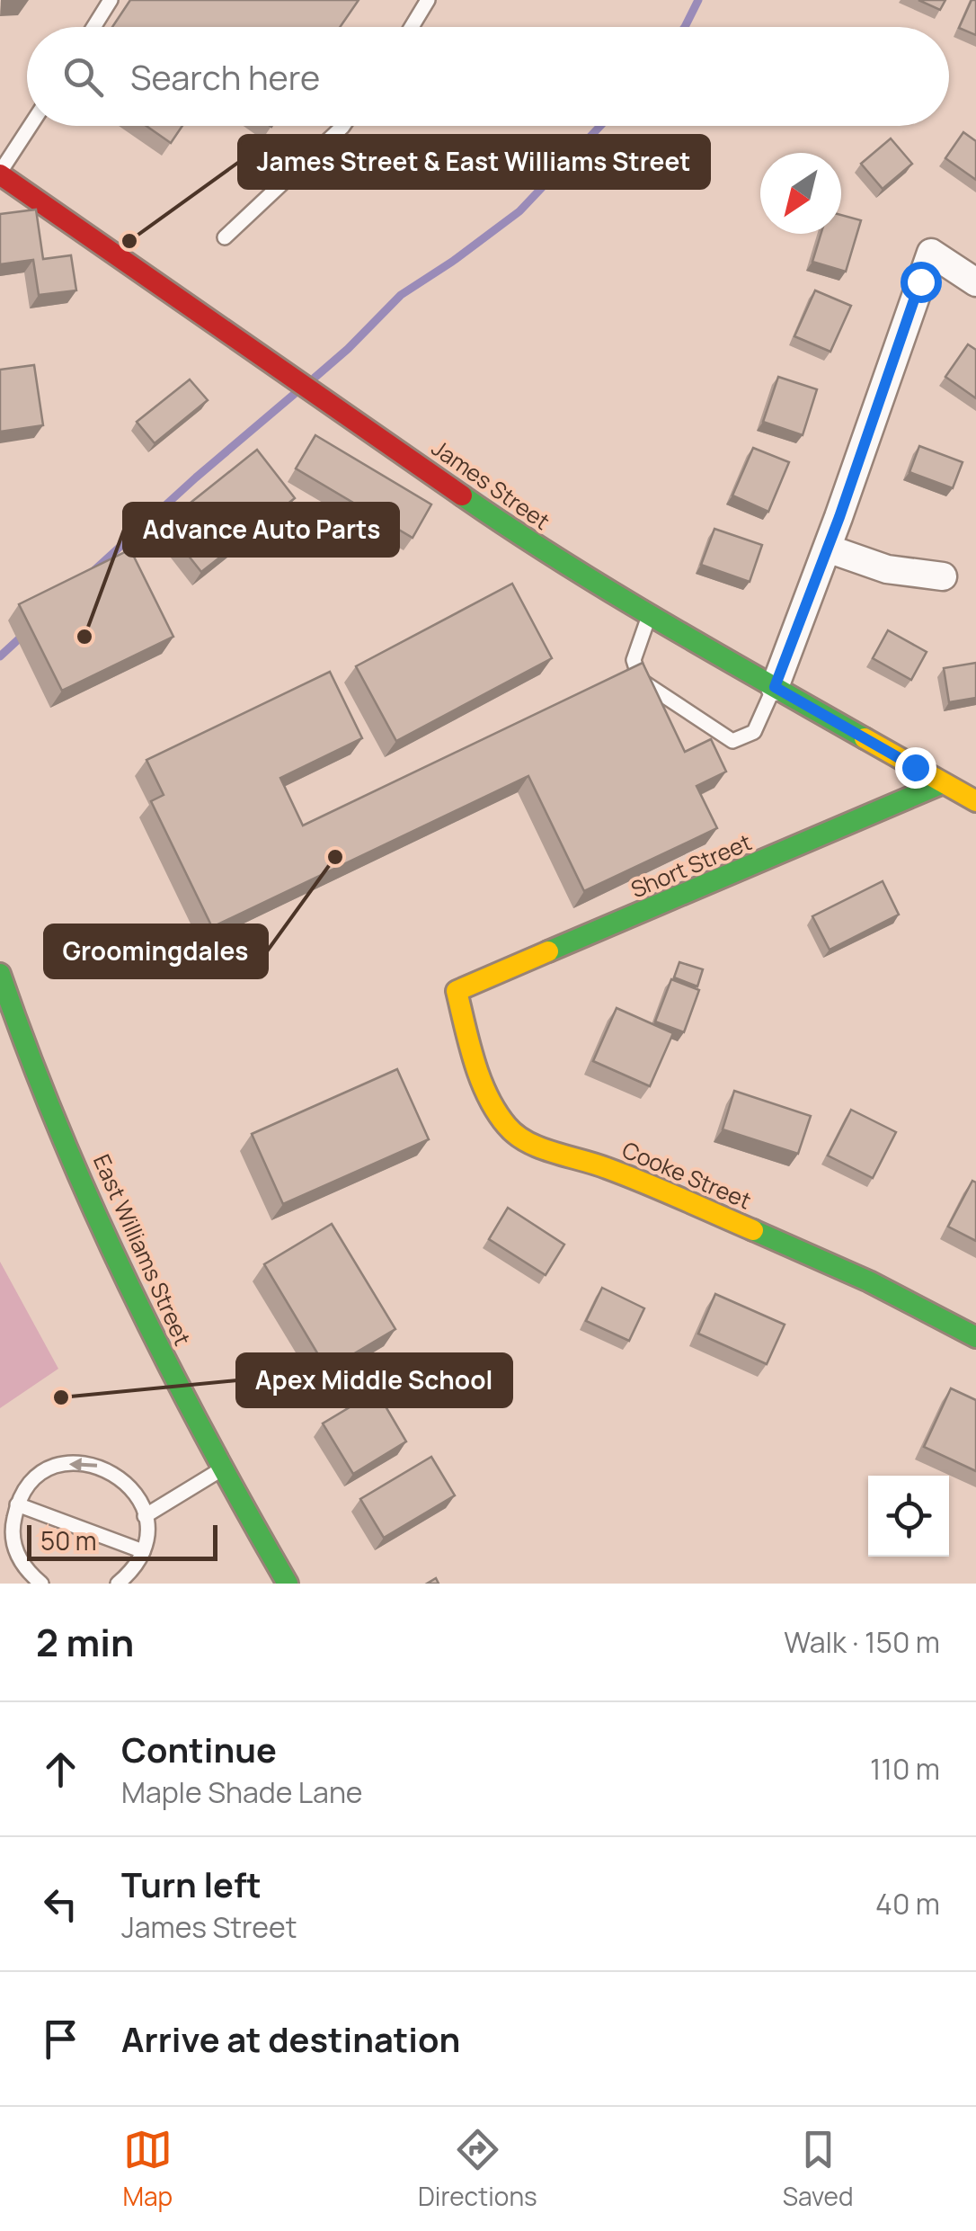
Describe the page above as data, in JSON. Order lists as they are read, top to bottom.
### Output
{
  "streets": {
    "street": [
      "James Street",
      "Short Street",
      "Cooke Street",
      "East Williams Street"
    ]
  },
  "crossings": [
    ["James Street", "Short Street"],
    ["Short Street", "Cooke Street"]
  ],
  "places": [
    "James Street & East Williams Street",
    "Advance Auto Parts",
    "Groomingdales",
    "Apex Middle School"
  ],
  "scale_bar": "50 m",
  "north": "bottom left",
  "page": {
    "search": "Search here",
    "scale": "50 m",
    "heading": ["2 min", "Walk · 150 m"],
    "list": [
      ["Continue", "Maple Shade Lane", "110 m"],
      ["Turn left", "James Street", "40 m"],
      "Arrive at destination"
    ],
    "nav": ["Map", "Directions", "Saved"]
  }
}
